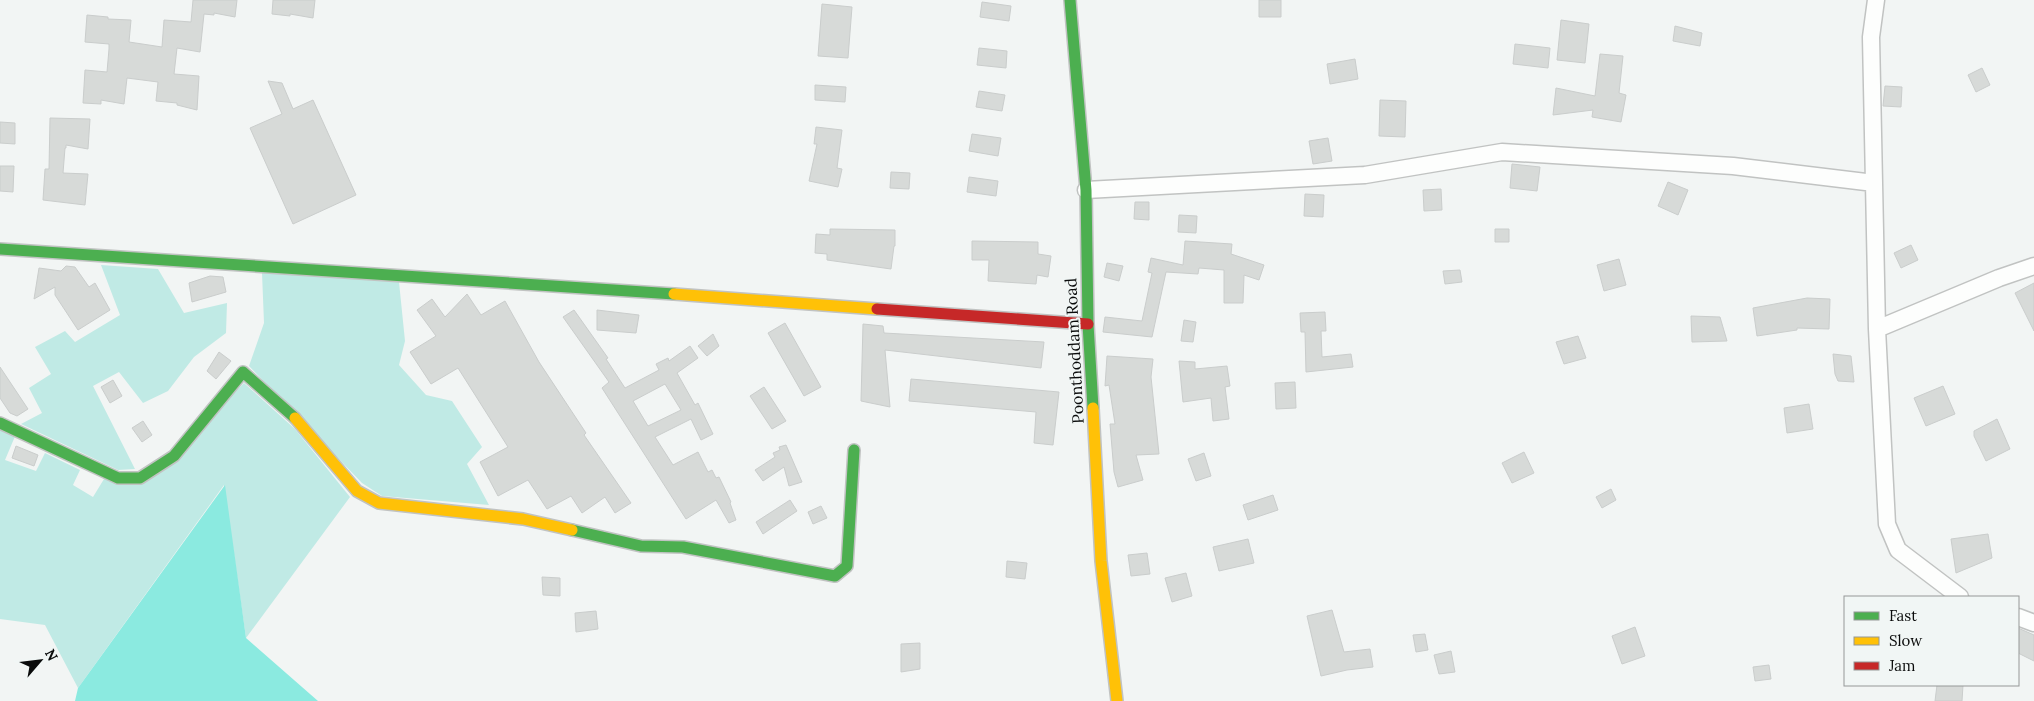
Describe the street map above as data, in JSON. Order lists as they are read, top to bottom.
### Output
{
  "streets": {
    "street": ["Poonthoddam Road"]
  },
  "legend": ["Fast", "Slow", "Jam"],
  "north": "top right"
}
